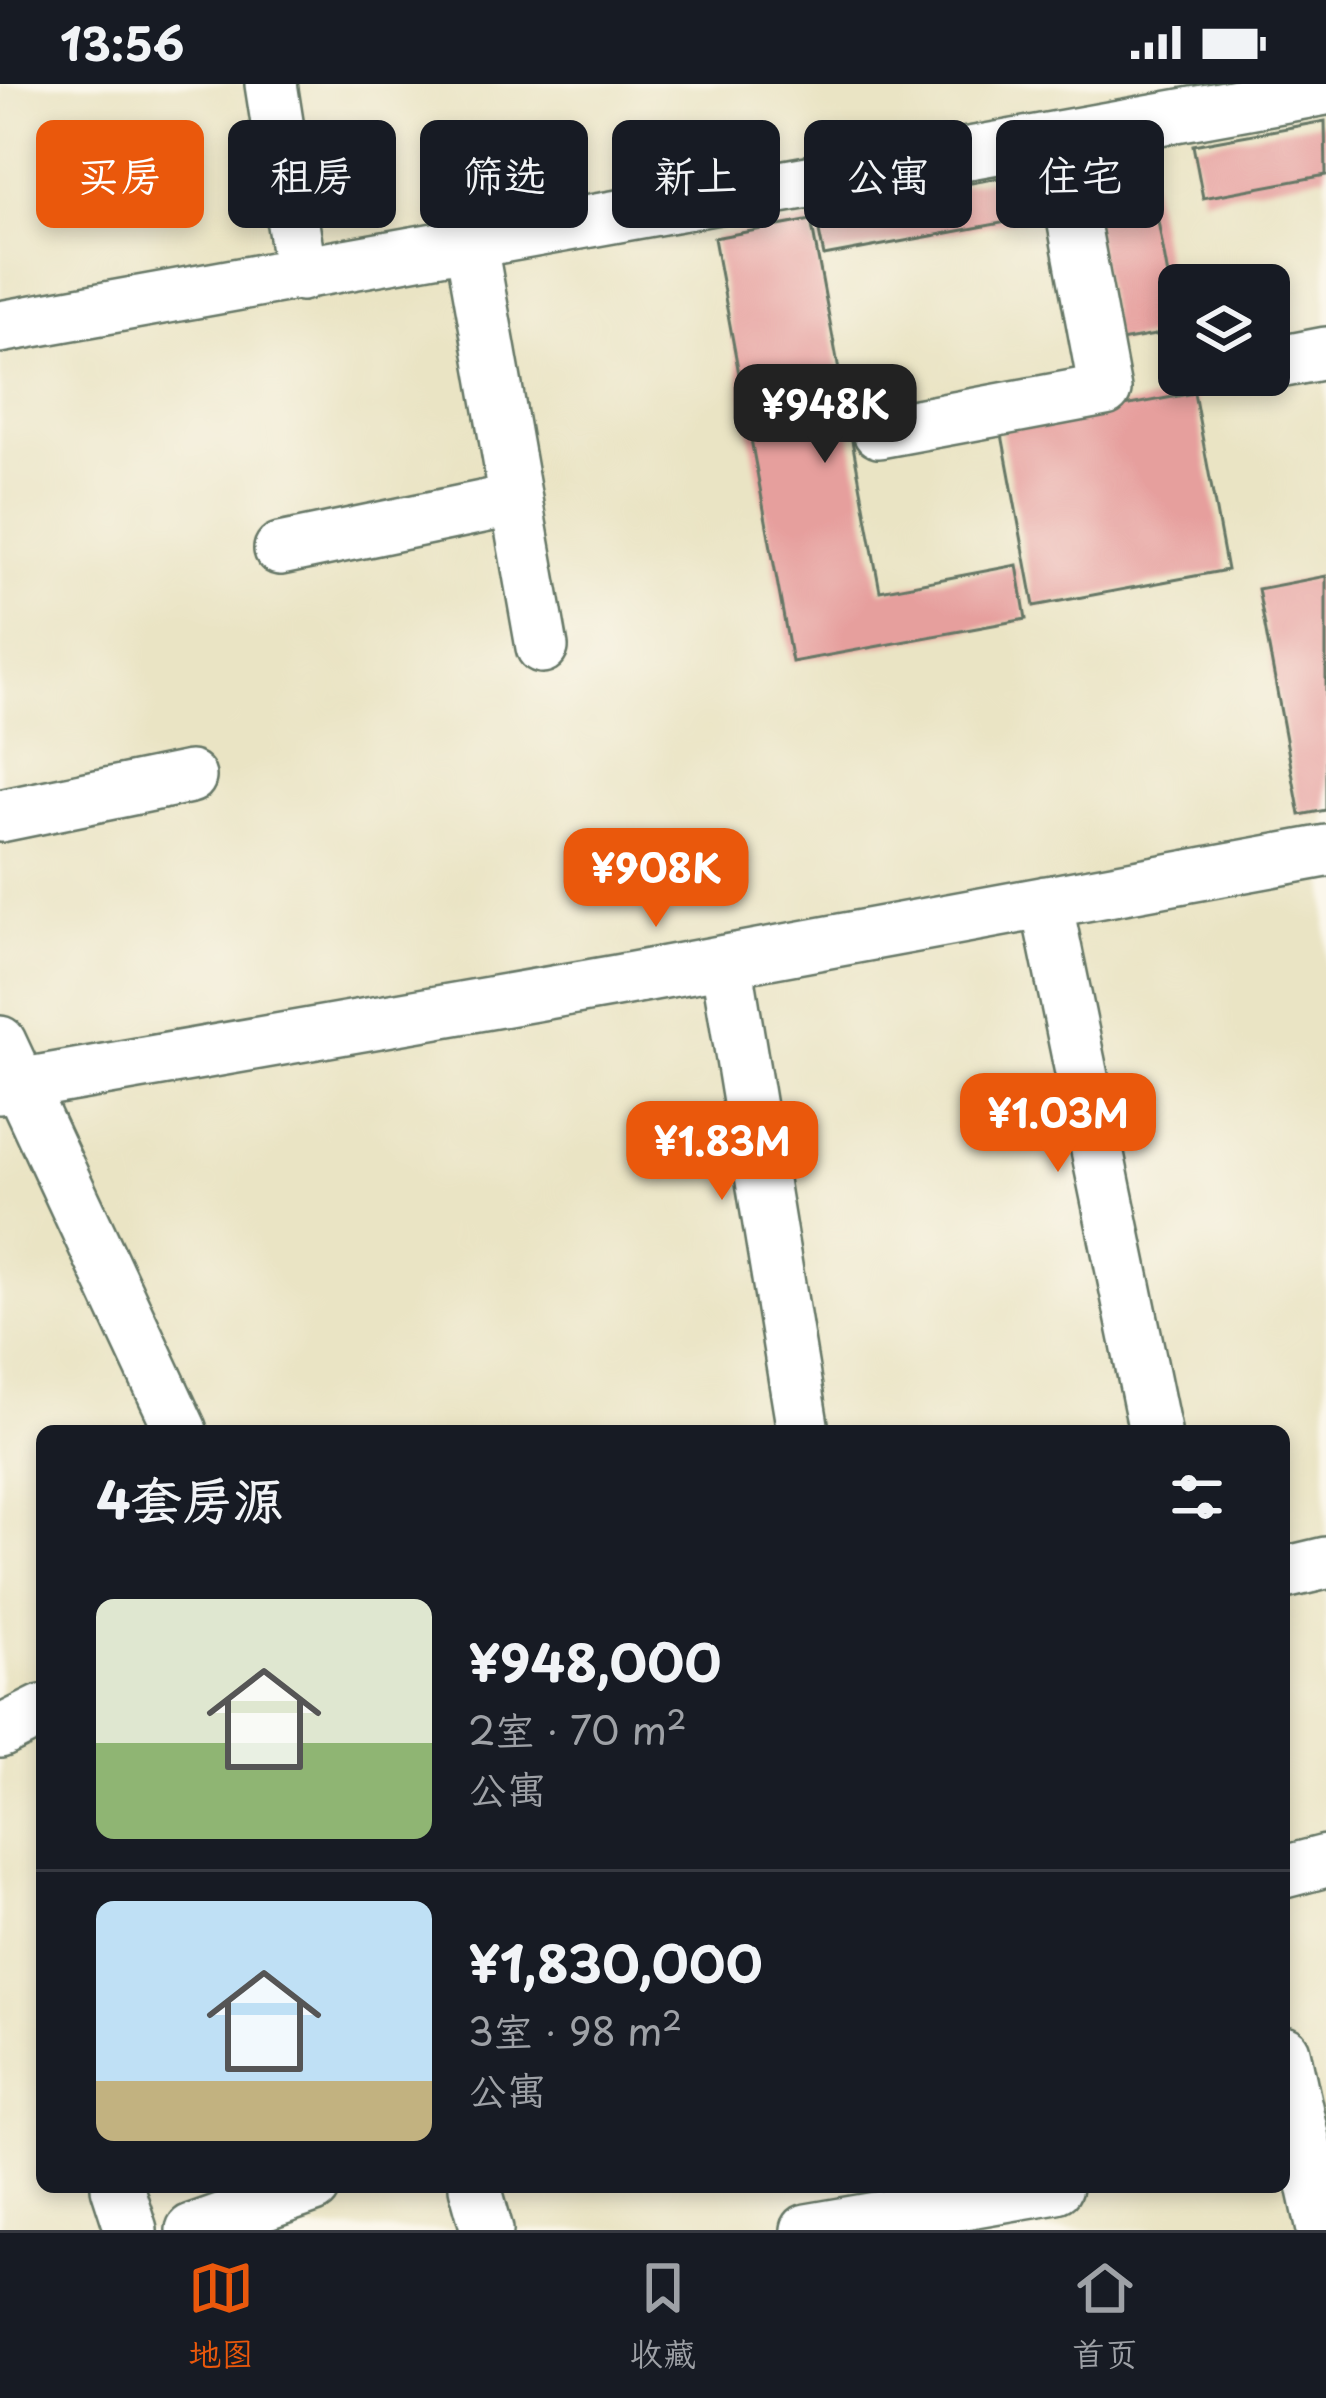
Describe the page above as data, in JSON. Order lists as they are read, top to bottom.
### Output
{
  "page": {
    "status": "13:56",
    "chip": [
      "买房",
      "租房",
      "筛选",
      "新上",
      "公寓",
      "住宅"
    ],
    "price": [
      "¥948K",
      "¥908K",
      "¥1.03M",
      "¥1.83M"
    ],
    "heading": "4套房源",
    "list": [
      {
        "name": "¥948,000",
        "note": "2室 · 70 m² · 公寓"
      },
      {
        "name": "¥1,830,000",
        "note": "3室 · 98 m² · 公寓"
      }
    ],
    "tabs": ["地图", "收藏", "首页"]
  }
}
